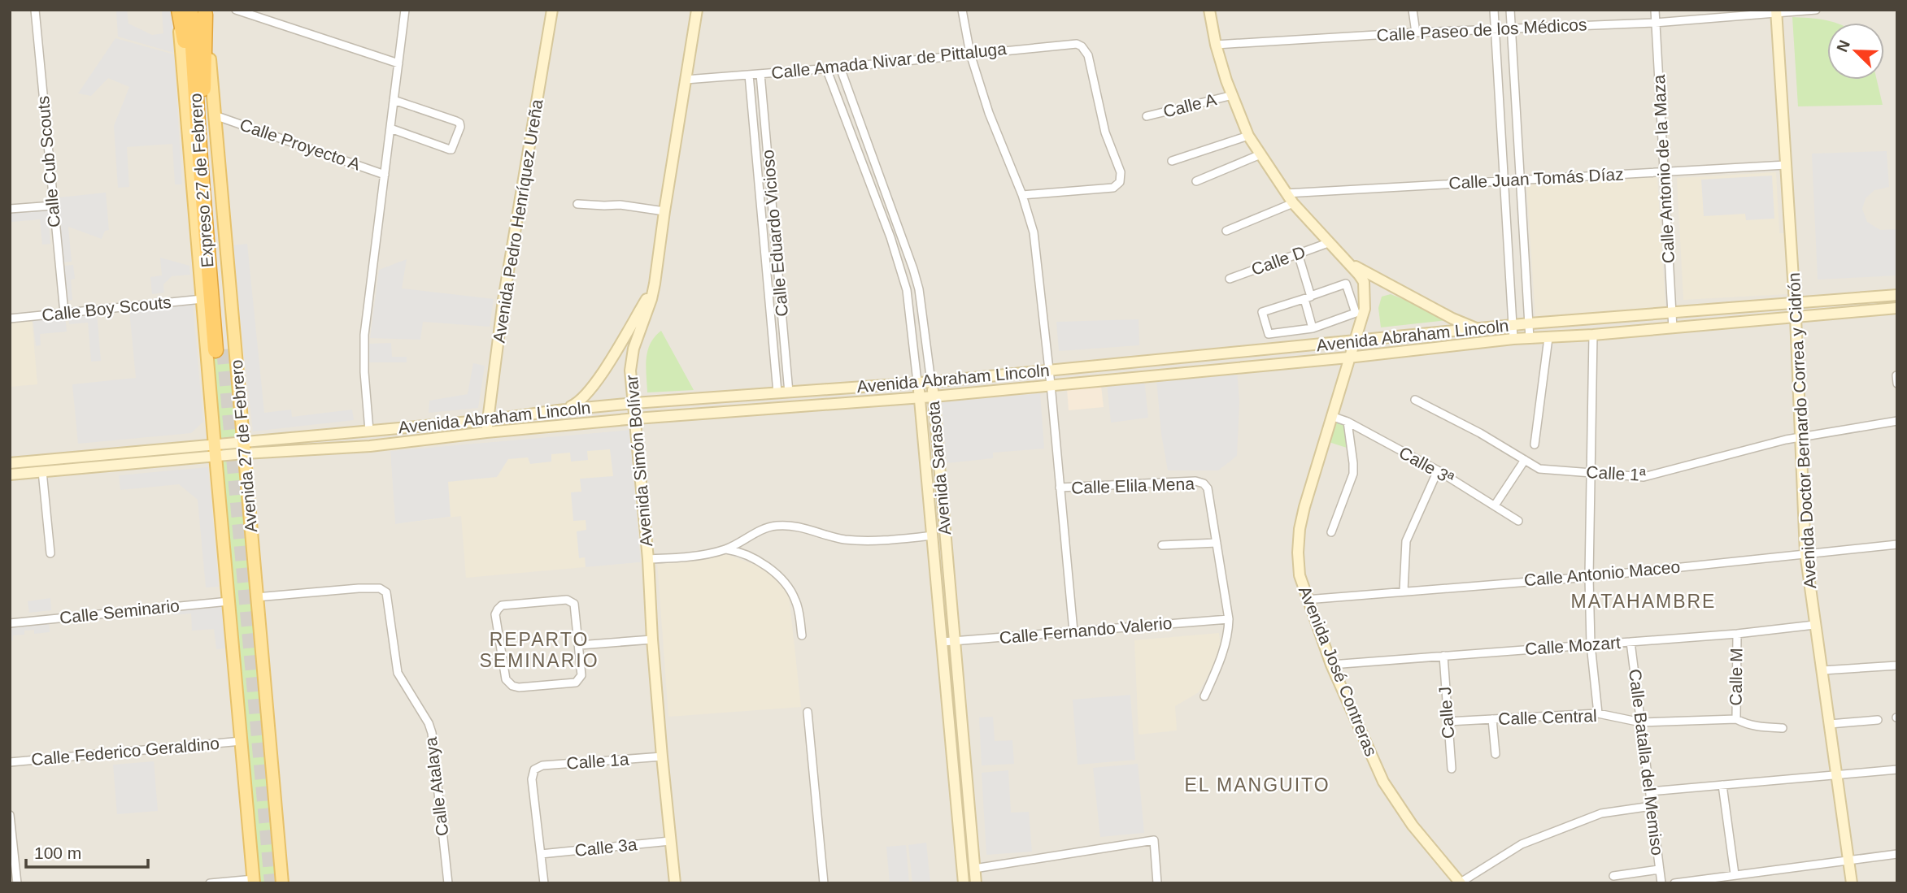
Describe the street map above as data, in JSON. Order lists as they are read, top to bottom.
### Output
{
  "streets": {
    "highway": ["Expreso 27 de Febrero"],
    "main road": [
      "Avenida Pedro Henríquez Ureña",
      "Avenida Abraham Lincoln",
      "Avenida Doctor Bernardo Correa y Cidrón",
      "Avenida 27 de Febrero",
      "Avenida Simón Bolívar",
      "Avenida Sarasota",
      "Avenida José Contreras"
    ],
    "street": [
      "Calle Paseo de los Médicos",
      "Calle Amada Nivar de Pittaluga",
      "Calle A",
      "Calle Proyecto A",
      "Calle Cub Scouts",
      "Calle Antonio de la Maza",
      "Calle Juan Tomás Díaz",
      "Calle Eduardo Vicioso",
      "Calle D",
      "Calle Boy Scouts",
      "Calle 3ª",
      "Calle 1ª",
      "Calle Elila Mena",
      "Calle Antonio Maceo",
      "Calle Seminario",
      "Calle Fernando Valerio",
      "Calle Mozart",
      "Calle M",
      "Calle J",
      "Calle Central",
      "Calle Federico Geraldino",
      "Calle 1a",
      "Calle Batalla del Memiso",
      "Calle Atalaya",
      "Calle 3a"
    ]
  },
  "crossings": [
    ["Calle Paseo de los Médicos", "Calle Antonio de la Maza"],
    ["Calle Paseo de los Médicos", "Avenida Doctor Bernardo Correa y Cidrón"],
    ["Calle Paseo de los Médicos", "Avenida José Contreras"],
    ["Calle Amada Nivar de Pittaluga", "Calle Eduardo Vicioso"],
    ["Calle Amada Nivar de Pittaluga", "Avenida Simón Bolívar"],
    ["Calle Amada Nivar de Pittaluga", "Avenida Sarasota"],
    ["Calle A", "Avenida José Contreras"],
    ["Calle Proyecto A", "Avenida 27 de Febrero"],
    ["Calle Cub Scouts", "Calle Boy Scouts"],
    ["Calle Antonio de la Maza", "Calle Juan Tomás Díaz"],
    ["Calle Antonio de la Maza", "Avenida Abraham Lincoln"],
    ["Calle Juan Tomás Díaz", "Avenida Doctor Bernardo Correa y Cidrón"],
    ["Calle Juan Tomás Díaz", "Avenida José Contreras"],
    ["Avenida Pedro Henríquez Ureña", "Avenida Abraham Lincoln"],
    ["Calle Eduardo Vicioso", "Avenida Abraham Lincoln"],
    ["Calle D", "Avenida José Contreras"],
    ["Calle Boy Scouts", "Avenida 27 de Febrero"],
    ["Avenida Abraham Lincoln", "Avenida Doctor Bernardo Correa y Cidrón"],
    ["Avenida Abraham Lincoln", "Avenida 27 de Febrero"],
    ["Avenida Abraham Lincoln", "Avenida Simón Bolívar"],
    ["Avenida Abraham Lincoln", "Avenida Sarasota"],
    ["Avenida Abraham Lincoln", "Avenida José Contreras"],
    ["Avenida Doctor Bernardo Correa y Cidrón", "Calle 1ª"],
    ["Avenida Doctor Bernardo Correa y Cidrón", "Calle Antonio Maceo"],
    ["Avenida Doctor Bernardo Correa y Cidrón", "Calle Mozart"],
    ["Avenida 27 de Febrero", "Calle Seminario"],
    ["Avenida 27 de Febrero", "Calle Federico Geraldino"],
    ["Avenida 27 de Febrero", "Calle Atalaya"],
    ["Avenida Simón Bolívar", "Calle 1a"],
    ["Avenida Simón Bolívar", "Calle 3a"],
    ["Calle 3ª", "Avenida José Contreras"],
    ["Avenida Sarasota", "Calle Fernando Valerio"],
    ["Calle Elila Mena", "Calle Fernando Valerio"],
    ["Calle Antonio Maceo", "Avenida José Contreras"],
    ["Calle Mozart", "Avenida José Contreras"],
    ["Calle Mozart", "Calle M"],
    ["Calle Mozart", "Calle J"],
    ["Calle Mozart", "Calle Batalla del Memiso"],
    ["Calle M", "Calle Central"],
    ["Calle J", "Calle Central"],
    ["Calle Central", "Calle Batalla del Memiso"],
    ["Calle 1a", "Calle 3a"]
  ],
  "districts": ["MATAHAMBRE", "REPARTO SEMINARIO", "EL MANGUITO"],
  "scale_bar": "100 m",
  "north": "top left"
}
